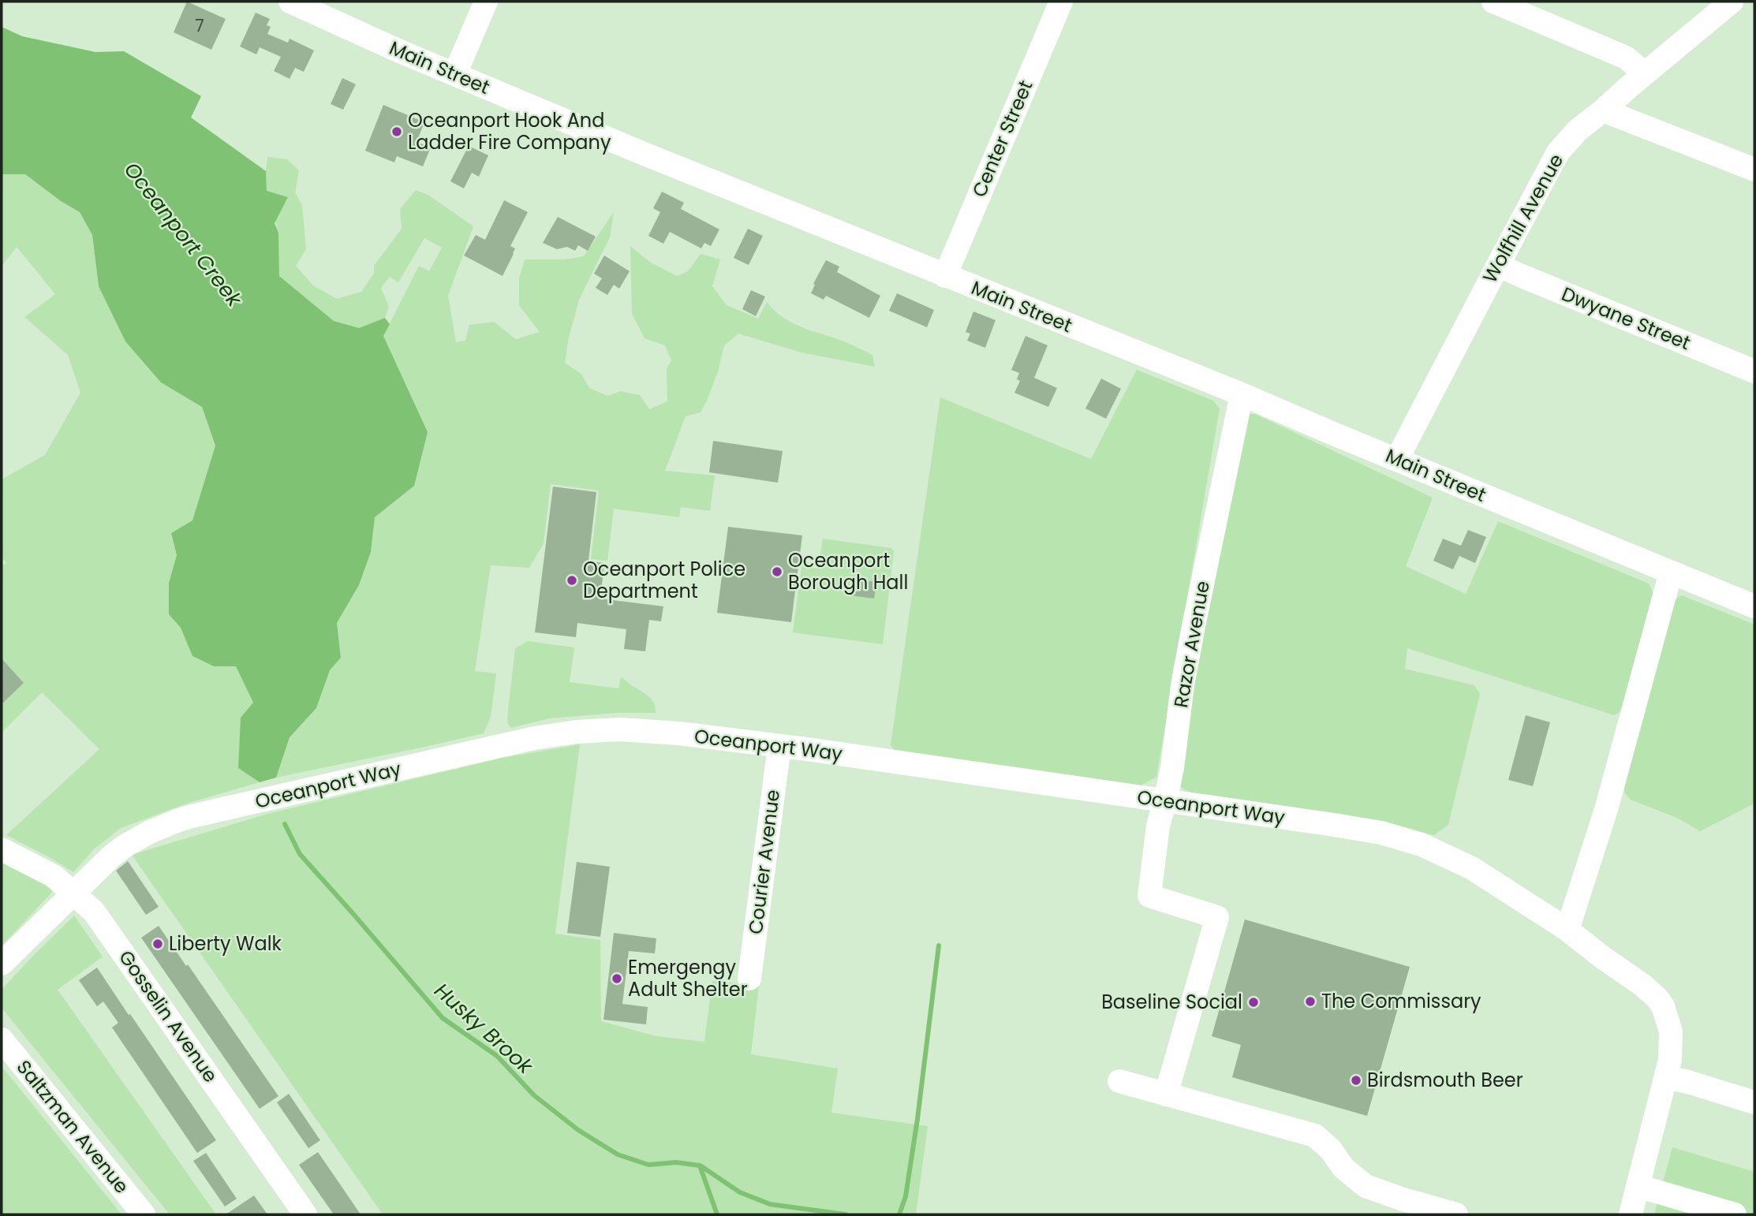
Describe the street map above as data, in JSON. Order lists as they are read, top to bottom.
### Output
{
  "streets": {
    "street": [
      "Main Street",
      "Center Street",
      "Wolfhill Avenue",
      "Dwyane Street",
      "Razor Avenue",
      "Oceanport Way",
      "Courier Avenue",
      "Gosselin Avenue",
      "Saltzman Avenue"
    ]
  },
  "crossings": [
    ["Main Street", "Center Street"],
    ["Main Street", "Wolfhill Avenue"],
    ["Main Street", "Razor Avenue"],
    ["Wolfhill Avenue", "Dwyane Street"],
    ["Razor Avenue", "Oceanport Way"],
    ["Oceanport Way", "Courier Avenue"],
    ["Oceanport Way", "Gosselin Avenue"]
  ],
  "water": ["Oceanport Creek", "Husky Brook"],
  "places": [
    "Oceanport Hook And Ladder Fire Company",
    "Oceanport Borough Hall",
    "Oceanport Police Department",
    "Liberty Walk",
    "Emergengy Adult Shelter",
    "The Commissary",
    "Baseline Social",
    "Birdsmouth Beer"
  ],
  "house_numbers": ["7"]
}
